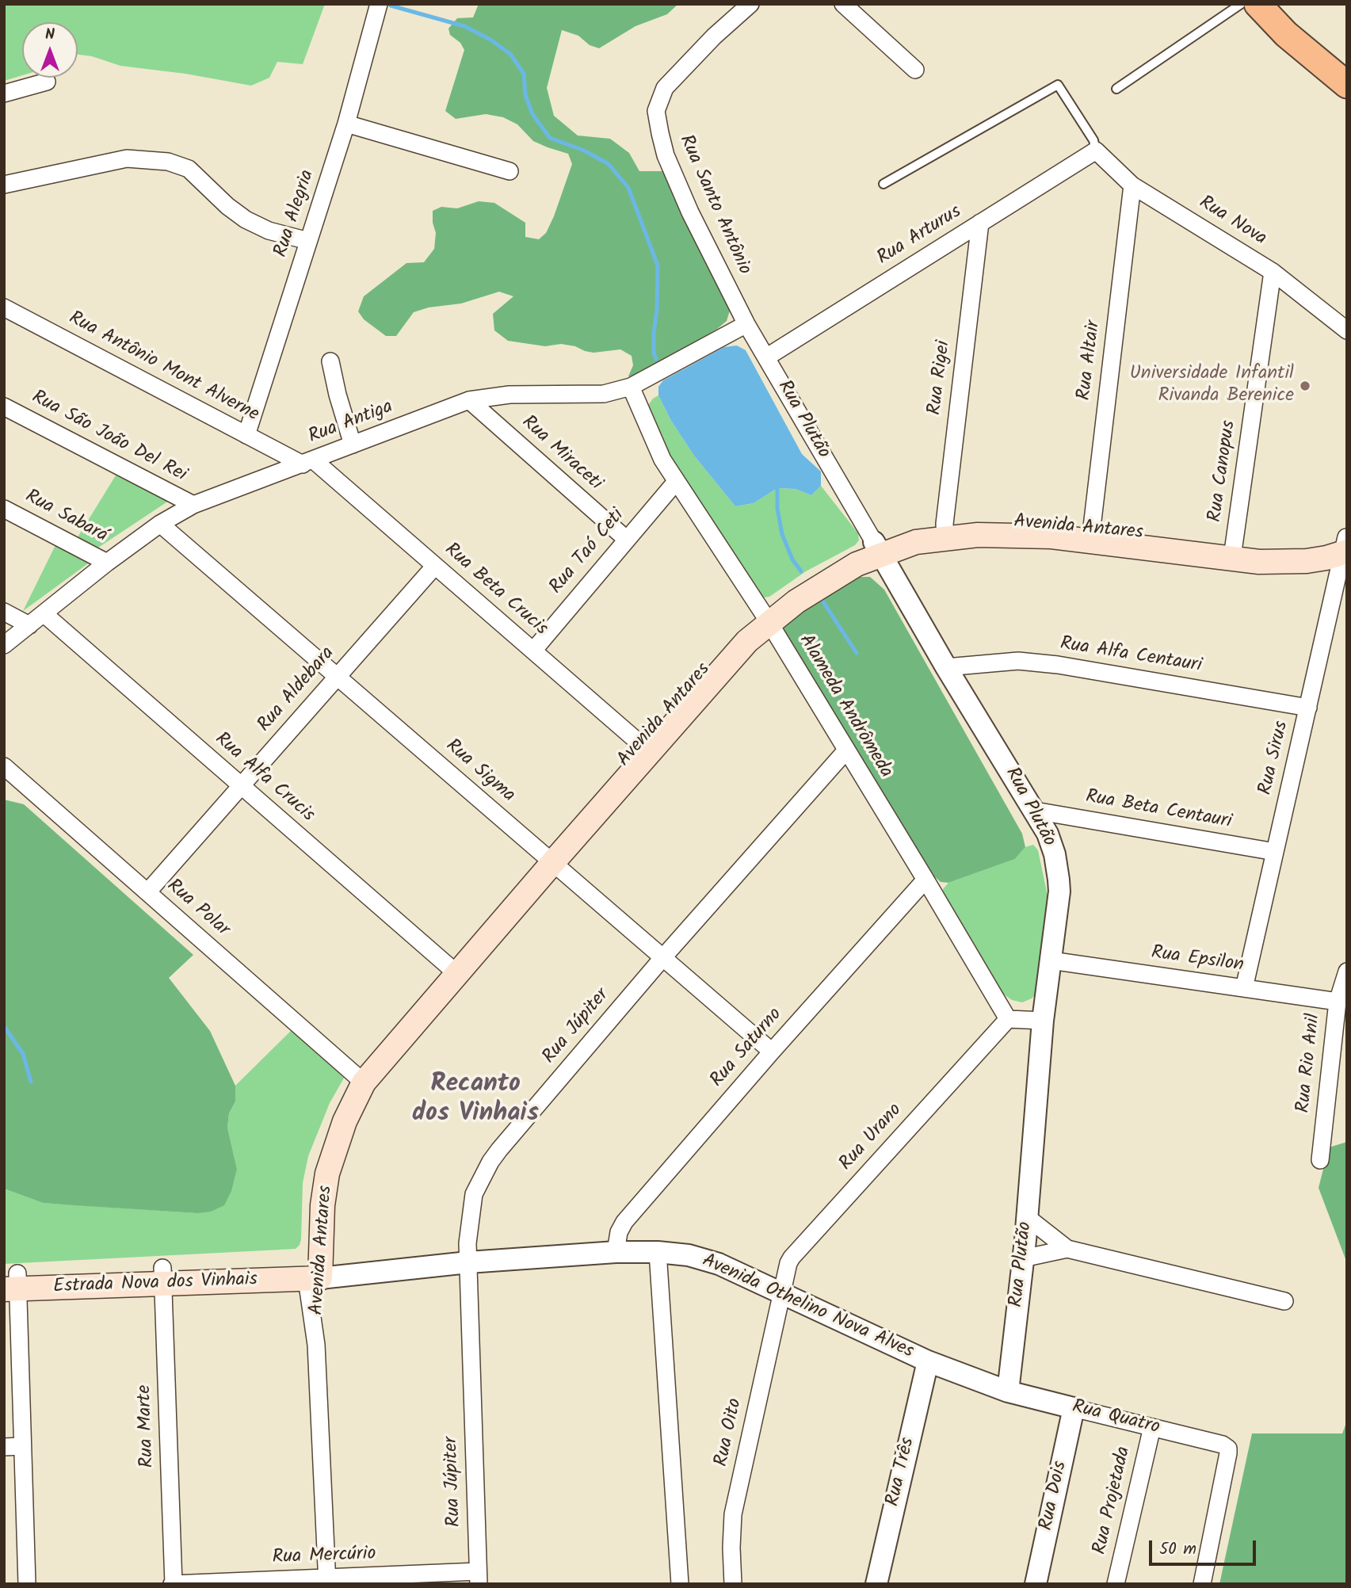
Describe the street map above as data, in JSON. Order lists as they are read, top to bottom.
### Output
{
  "streets": {
    "main road": ["Avenida Antares", "Estrada Nova dos Vinhais"],
    "street": [
      "Rua Santo Antônio",
      "Rua Alegria",
      "Rua Nova",
      "Rua Arturus",
      "Rua Altair",
      "Rua Antônio Mont Alverne",
      "Rua Rigei",
      "Rua Plutão",
      "Rua Antiga",
      "Rua São João Del Rei",
      "Rua Miraceti",
      "Rua Canopus",
      "Rua Sabará",
      "Rua Taó Ceti",
      "Rua Beta Crucis",
      "Rua Alfa Centauri",
      "Rua Aldebara",
      "Alameda Andrômeda",
      "Rua Sirus",
      "Rua Sigma",
      "Rua Alfa Crucis",
      "Rua Beta Centauri",
      "Rua Polar",
      "Rua Epsilon",
      "Rua Júpiter",
      "Rua Saturno",
      "Rua Rio Anil",
      "Rua Urano",
      "Avenida Othelino Nova Alves",
      "Rua Quatro",
      "Rua Marte",
      "Rua Oito",
      "Rua Três",
      "Rua Dois",
      "Rua Projetada",
      "Rua Mercúrio"
    ]
  },
  "crossings": [
    ["Rua Santo Antônio", "Rua Plutão"],
    ["Rua Santo Antônio", "Rua Antiga"],
    ["Rua Alegria", "Rua Antônio Mont Alverne"],
    ["Rua Nova", "Rua Arturus"],
    ["Rua Nova", "Rua Altair"],
    ["Rua Nova", "Rua Canopus"],
    ["Rua Arturus", "Rua Rigei"],
    ["Rua Arturus", "Rua Plutão"],
    ["Rua Altair", "Avenida Antares"],
    ["Rua Antônio Mont Alverne", "Rua Antiga"],
    ["Rua Antônio Mont Alverne", "Rua Beta Crucis"],
    ["Rua Rigei", "Avenida Antares"],
    ["Rua Plutão", "Rua Antiga"],
    ["Rua Plutão", "Avenida Antares"],
    ["Rua Plutão", "Rua Alfa Centauri"],
    ["Rua Plutão", "Rua Beta Centauri"],
    ["Rua Plutão", "Rua Epsilon"],
    ["Rua Plutão", "Avenida Othelino Nova Alves"],
    ["Rua Plutão", "Rua Quatro"],
    ["Rua Antiga", "Rua São João Del Rei"],
    ["Rua Antiga", "Rua Miraceti"],
    ["Rua Antiga", "Rua Sabará"],
    ["Rua Antiga", "Rua Beta Crucis"],
    ["Rua Antiga", "Alameda Andrômeda"],
    ["Rua Antiga", "Rua Sigma"],
    ["Rua Antiga", "Rua Alfa Crucis"],
    ["Rua Miraceti", "Rua Taó Ceti"],
    ["Rua Canopus", "Avenida Antares"],
    ["Avenida Antares", "Rua Beta Crucis"],
    ["Avenida Antares", "Alameda Andrômeda"],
    ["Avenida Antares", "Rua Sirus"],
    ["Avenida Antares", "Rua Sigma"],
    ["Avenida Antares", "Rua Alfa Crucis"],
    ["Avenida Antares", "Rua Polar"],
    ["Avenida Antares", "Estrada Nova dos Vinhais"],
    ["Avenida Antares", "Avenida Othelino Nova Alves"],
    ["Avenida Antares", "Rua Mercúrio"],
    ["Rua Taó Ceti", "Rua Beta Crucis"],
    ["Rua Taó Ceti", "Alameda Andrômeda"],
    ["Rua Beta Crucis", "Rua Aldebara"],
    ["Rua Alfa Centauri", "Rua Sirus"],
    ["Rua Aldebara", "Rua Sigma"],
    ["Rua Aldebara", "Rua Alfa Crucis"],
    ["Rua Aldebara", "Rua Polar"],
    ["Alameda Andrômeda", "Rua Júpiter"],
    ["Alameda Andrômeda", "Rua Saturno"],
    ["Alameda Andrômeda", "Rua Urano"],
    ["Rua Sirus", "Rua Beta Centauri"],
    ["Rua Sirus", "Rua Epsilon"],
    ["Rua Sigma", "Rua Júpiter"],
    ["Rua Sigma", "Rua Saturno"],
    ["Rua Epsilon", "Rua Rio Anil"],
    ["Rua Júpiter", "Avenida Othelino Nova Alves"],
    ["Rua Júpiter", "Rua Mercúrio"],
    ["Rua Saturno", "Avenida Othelino Nova Alves"],
    ["Rua Urano", "Avenida Othelino Nova Alves"],
    ["Rua Urano", "Rua Oito"],
    ["Estrada Nova dos Vinhais", "Avenida Othelino Nova Alves"],
    ["Estrada Nova dos Vinhais", "Rua Marte"],
    ["Avenida Othelino Nova Alves", "Rua Quatro"],
    ["Avenida Othelino Nova Alves", "Rua Oito"],
    ["Avenida Othelino Nova Alves", "Rua Três"],
    ["Rua Quatro", "Rua Dois"],
    ["Rua Quatro", "Rua Projetada"],
    ["Rua Marte", "Rua Mercúrio"]
  ],
  "districts": ["Recanto dos Vinhais"],
  "places": ["Universidade Infantil Rivanda Berenice"],
  "scale_bar": "50 m",
  "north": "top"
}
